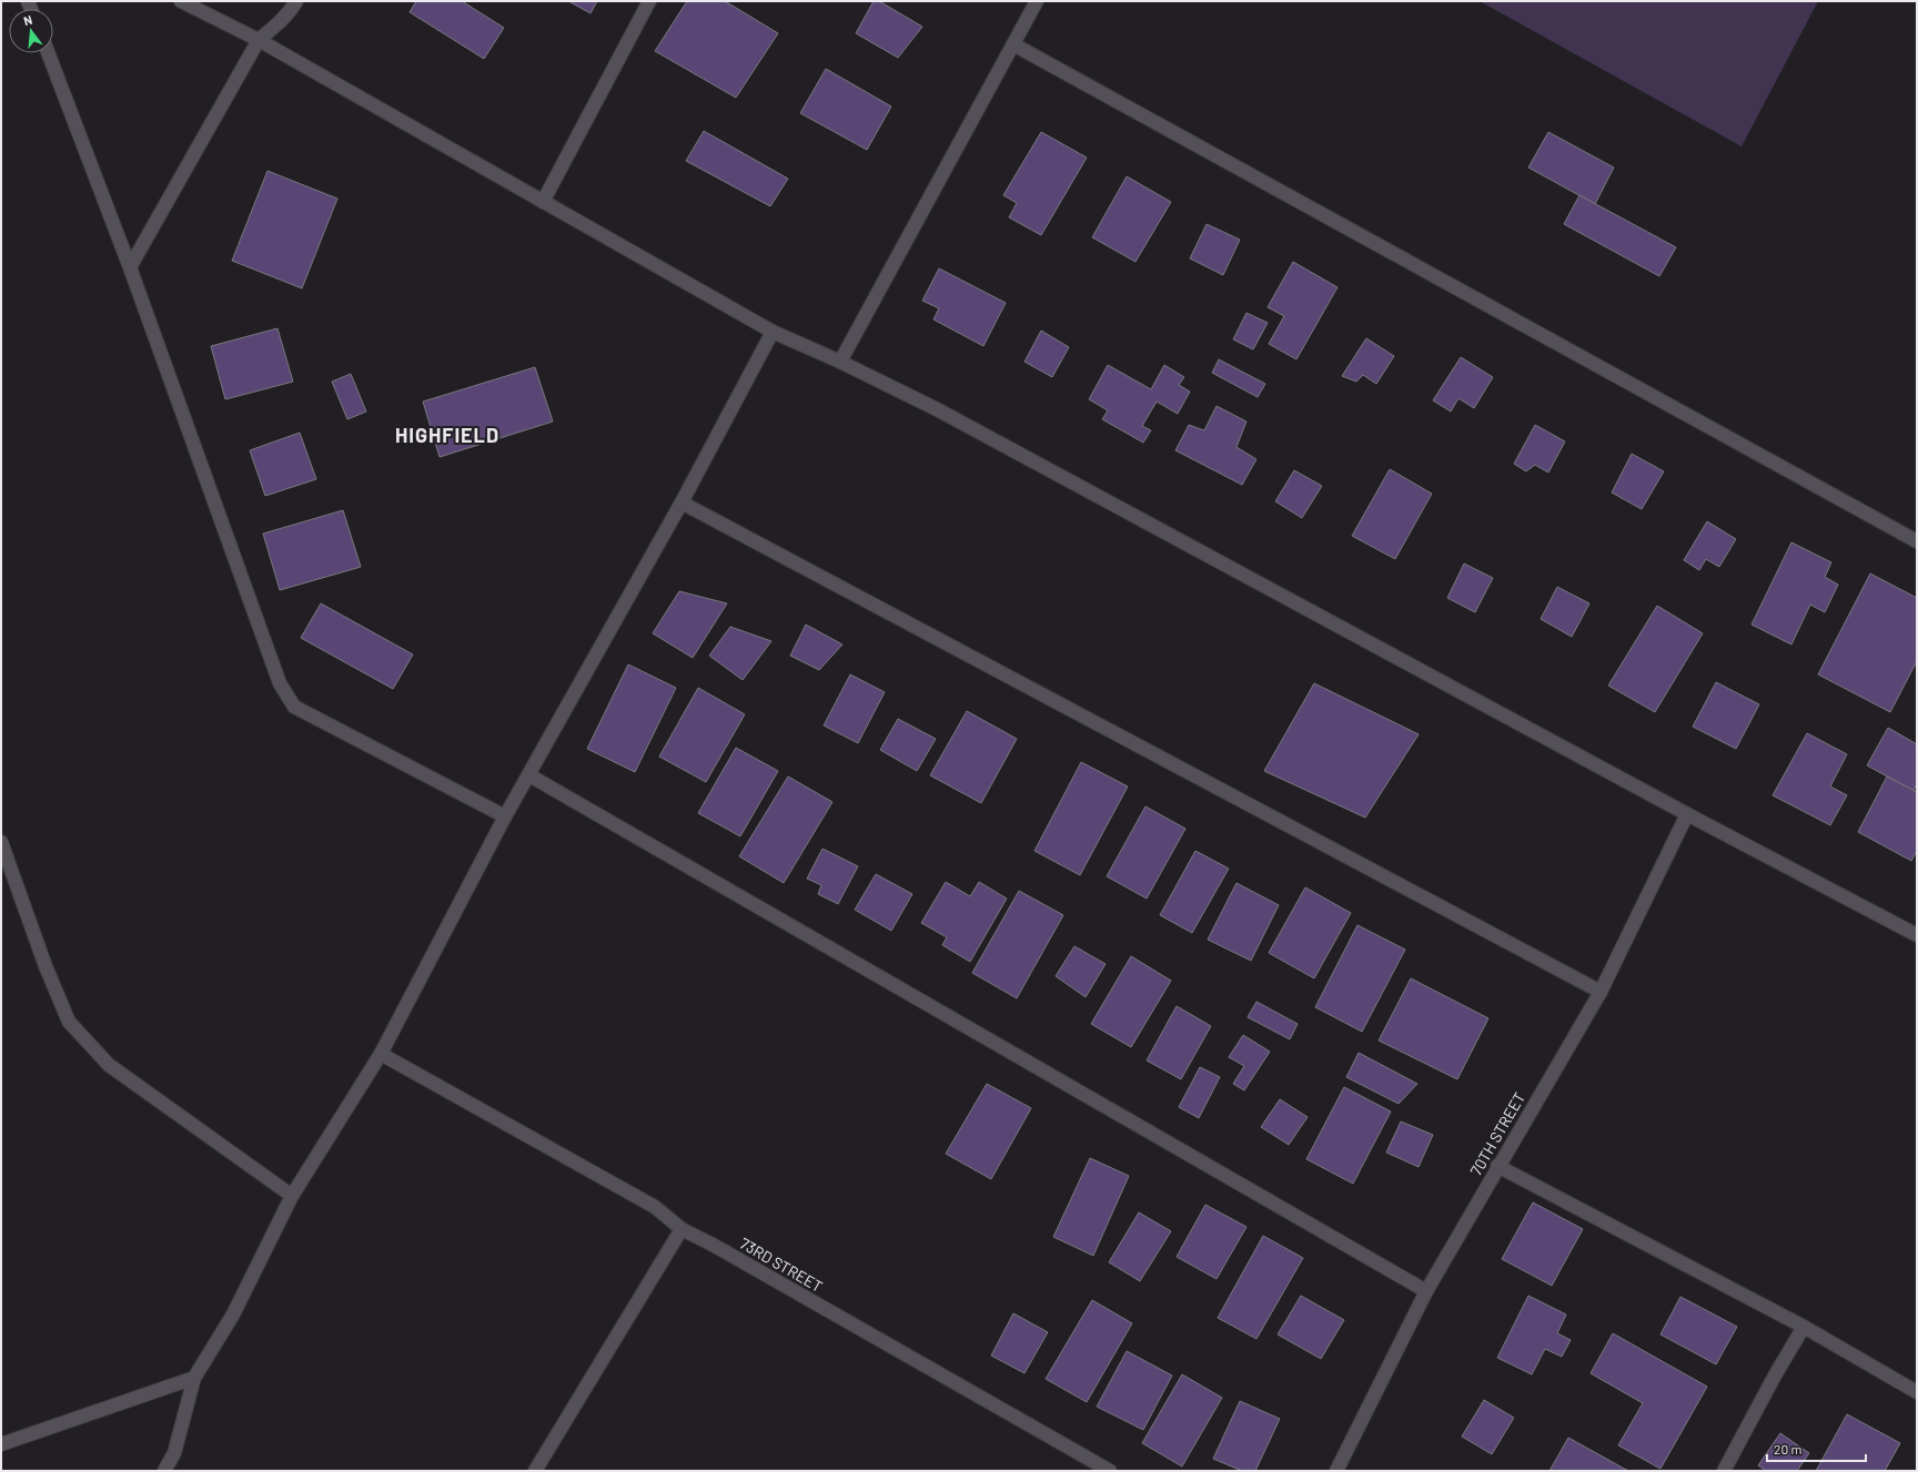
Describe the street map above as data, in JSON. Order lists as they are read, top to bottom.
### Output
{
  "streets": {
    "street": ["70TH STREET", "73RD STREET"]
  },
  "districts": ["HIGHFIELD"],
  "scale_bar": "20 m",
  "north": "top"
}
